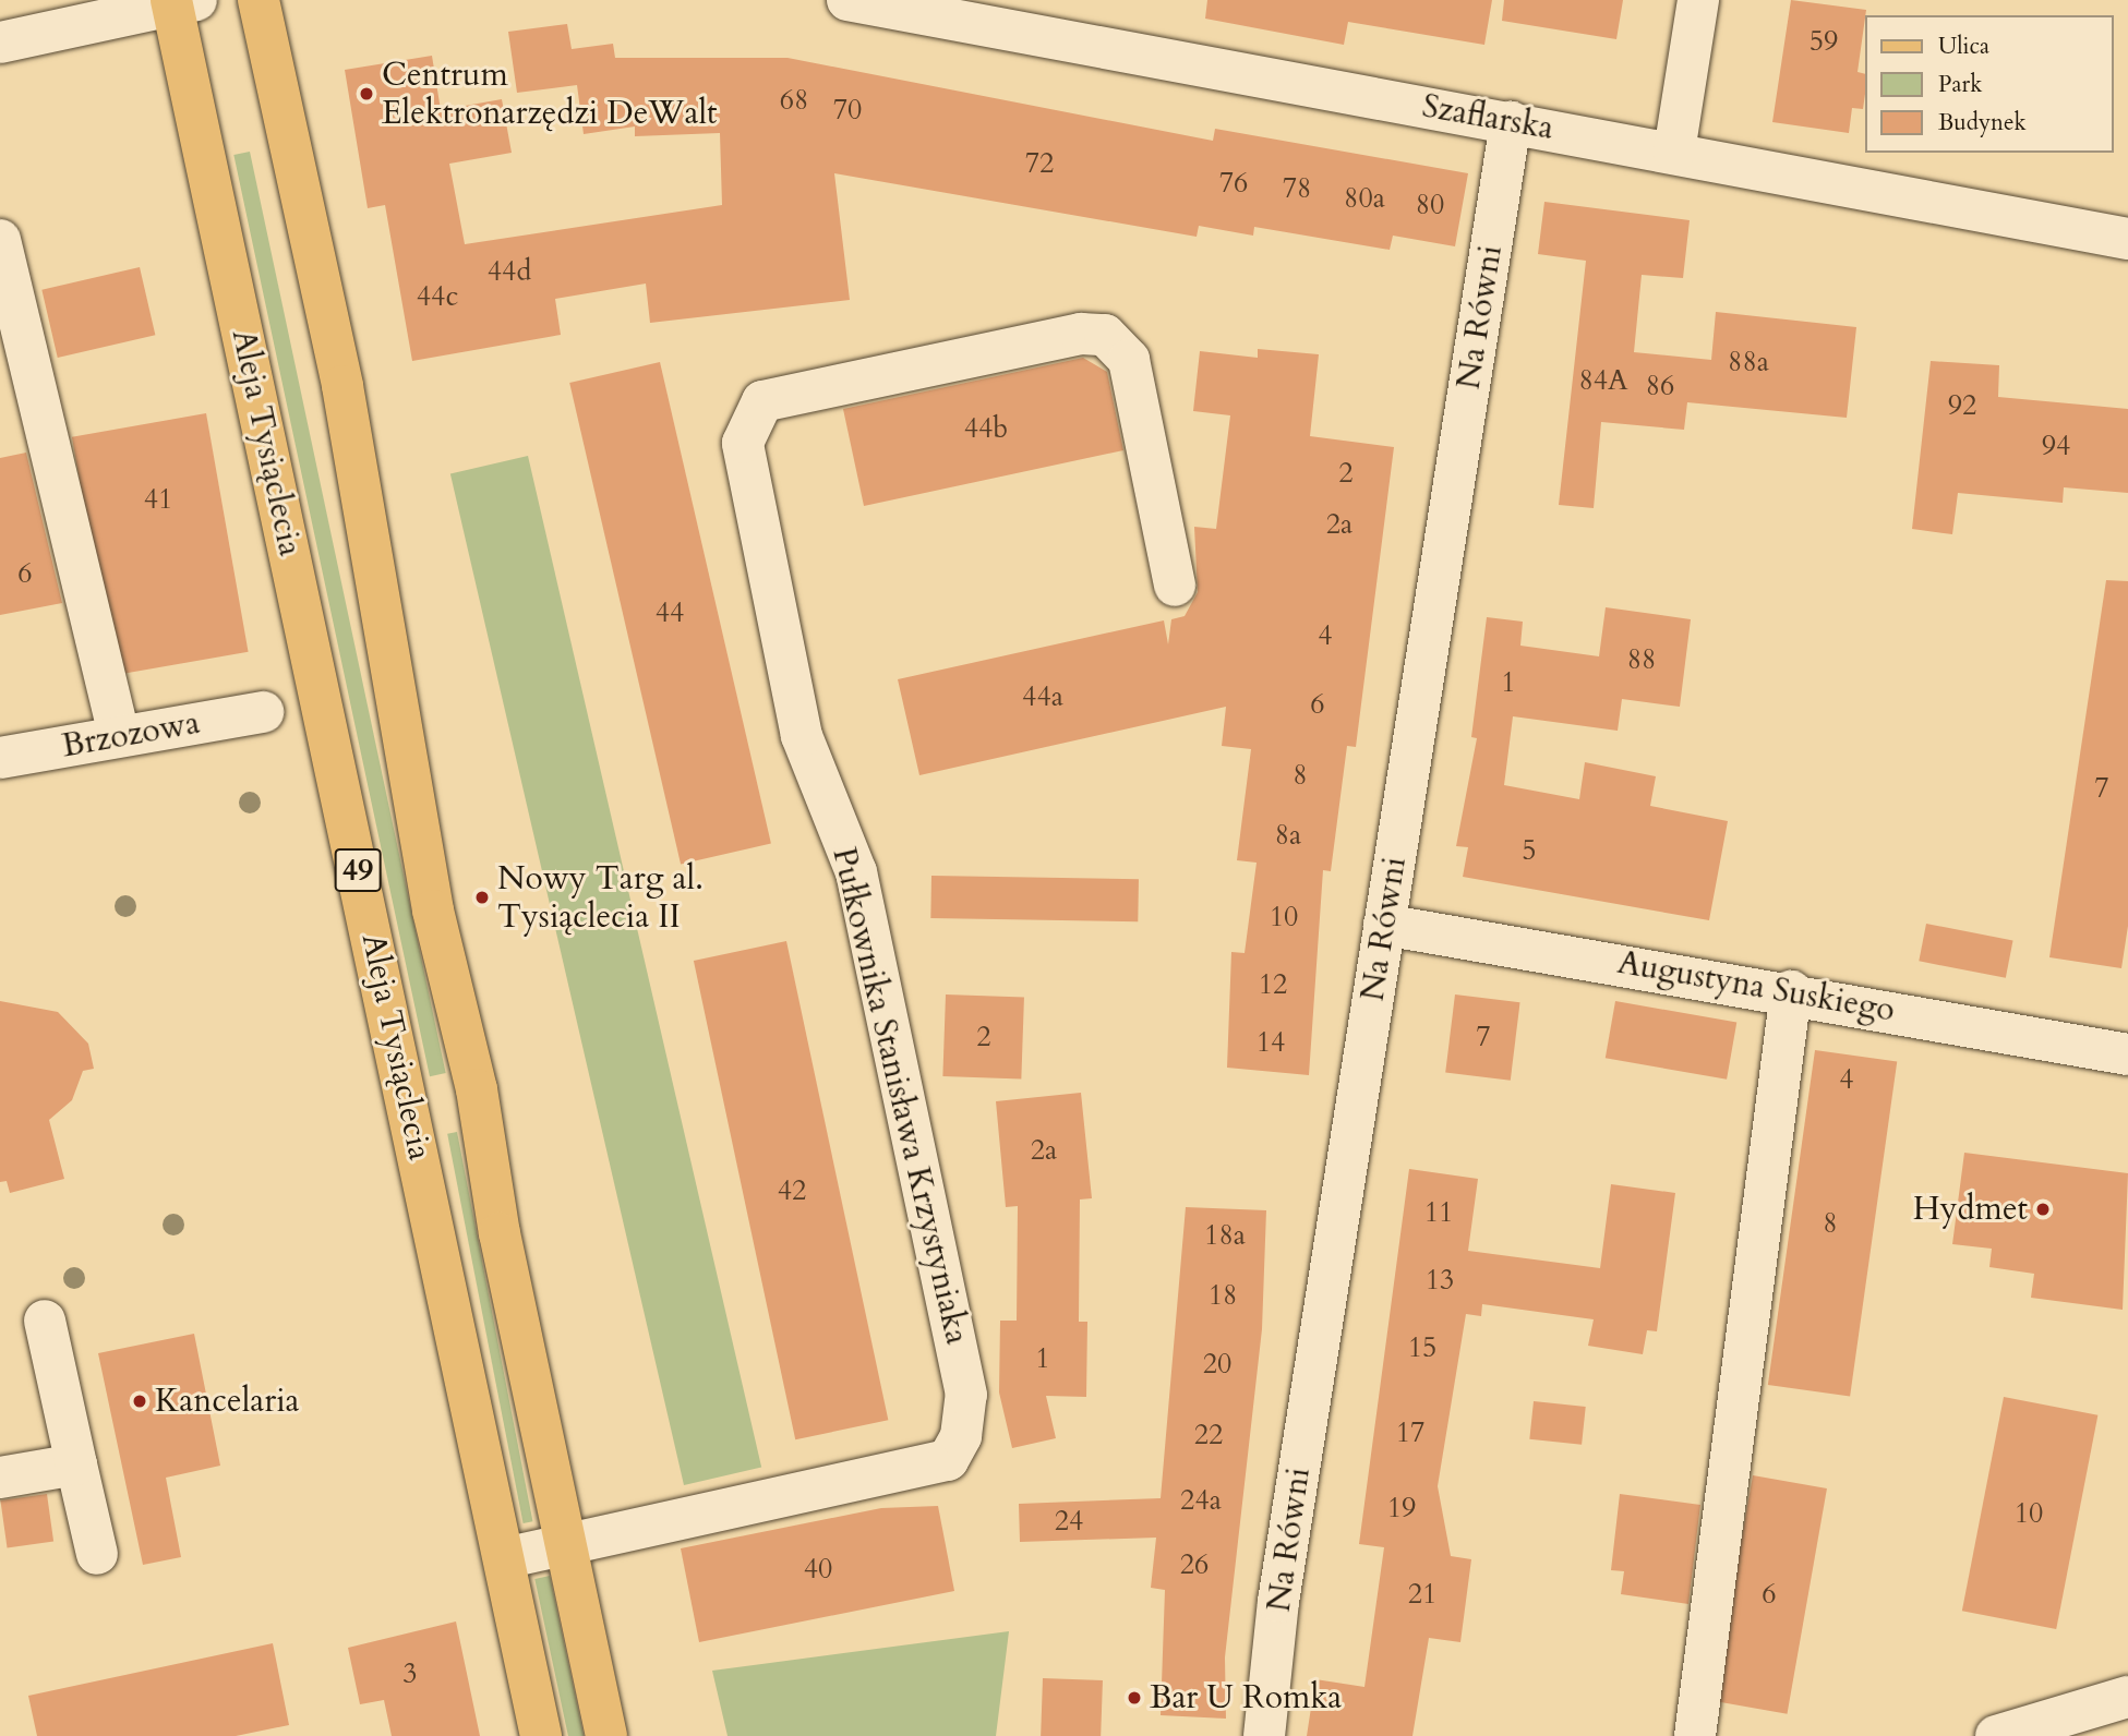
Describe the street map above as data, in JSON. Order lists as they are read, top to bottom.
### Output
{
  "streets": {
    "main road": ["Aleja Tysiąclecia", "49"],
    "street": [
      "Szaflarska",
      "Na Równi",
      "Brzozowa",
      "Augustyna Suskiego",
      "Pułkownika Stanisława Krzystyniaka"
    ]
  },
  "crossings": [
    ["Szaflarska", "Na Równi"],
    ["Na Równi", "Augustyna Suskiego"],
    ["Aleja Tysiąclecia", "Pułkownika Stanisława Krzystyniaka"]
  ],
  "places": [
    "Centrum Elektronarzędzi DeWalt",
    "Nowy Targ al. Tysiąclecia II",
    "Hydmet",
    "Kancelaria",
    "Bar U Romka"
  ],
  "house_numbers": [
    "59",
    "68",
    "70",
    "72",
    "76",
    "78",
    "80a",
    "80",
    "44d",
    "44c",
    "88a",
    "84A",
    "86",
    "92",
    "44b",
    "94",
    "2",
    "41",
    "2a",
    "6",
    "44",
    "4",
    "88",
    "1",
    "44a",
    "6",
    "8",
    "7",
    "8a",
    "5",
    "10",
    "12",
    "2",
    "7",
    "14",
    "4",
    "2a",
    "42",
    "11",
    "8",
    "18a",
    "13",
    "18",
    "15",
    "1",
    "20",
    "17",
    "22",
    "24a",
    "19",
    "10",
    "24",
    "26",
    "40",
    "21",
    "6",
    "3"
  ],
  "legend": ["Ulica", "Park", "Budynek"]
}
